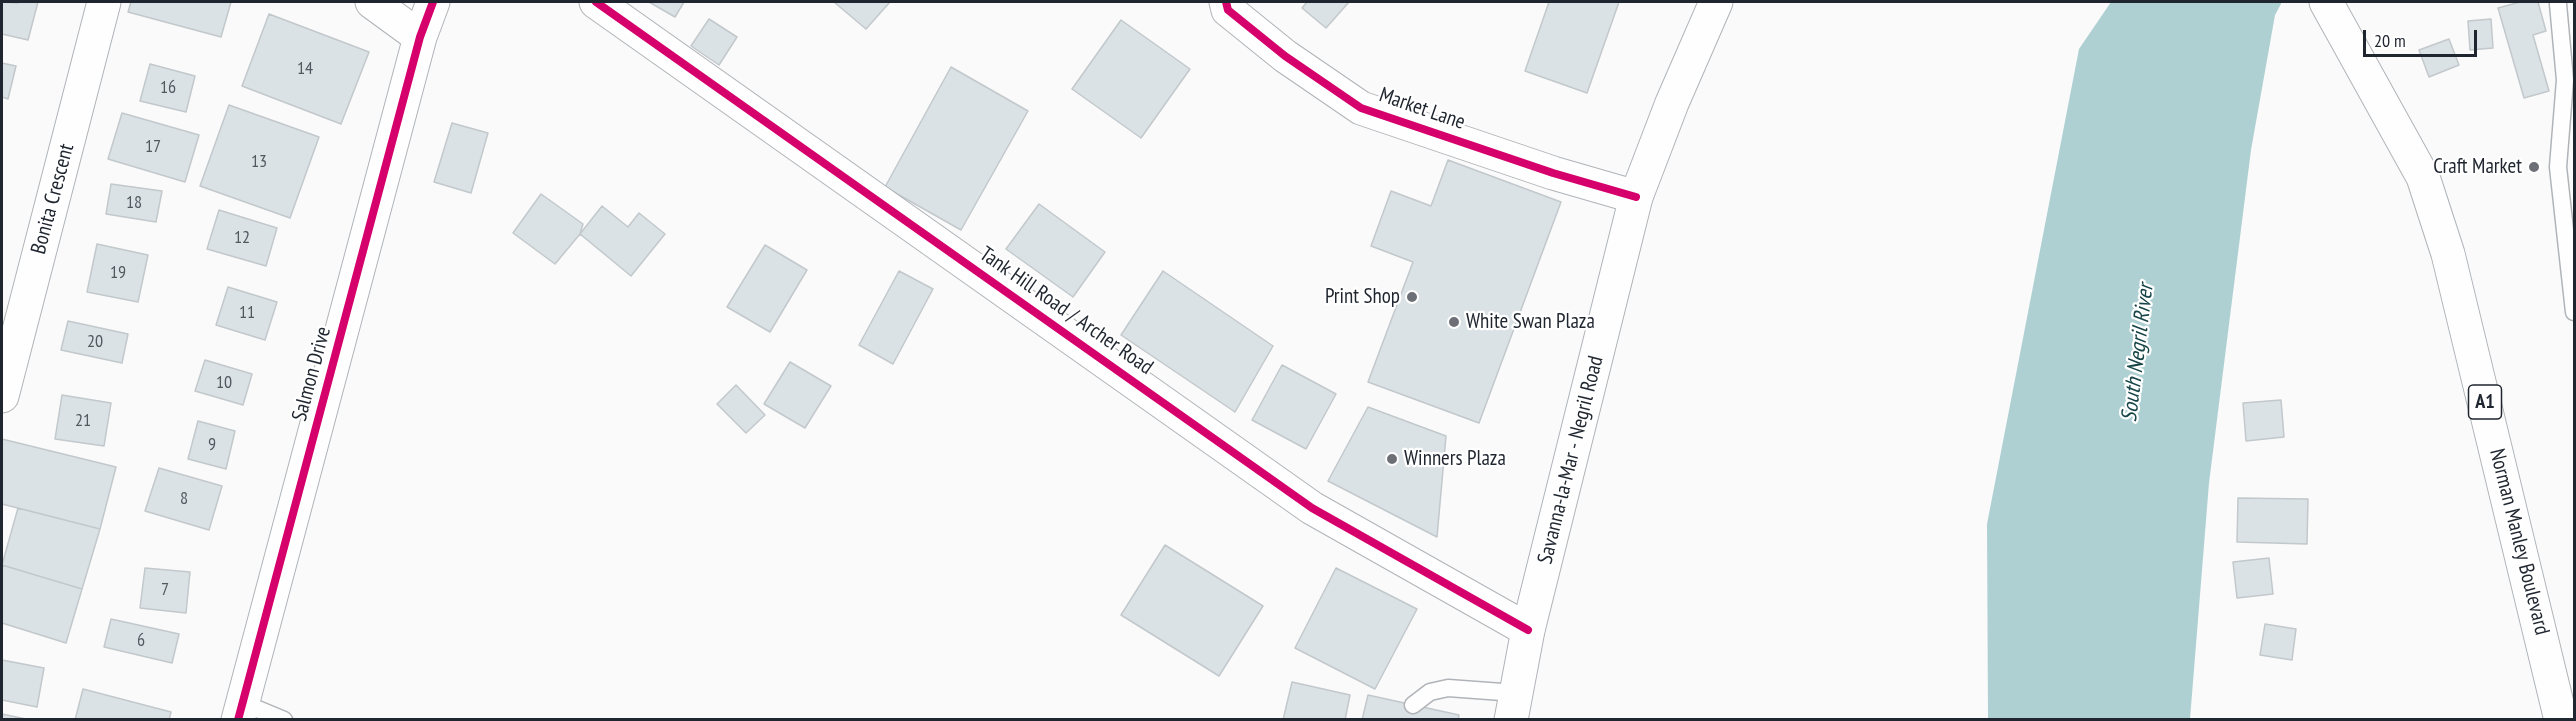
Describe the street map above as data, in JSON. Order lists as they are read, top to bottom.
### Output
{
  "streets": {
    "street": [
      "Market Lane",
      "Bonita Crescent",
      "Tank Hill Road / Archer Road",
      "Salmon Drive",
      "A1",
      "Savanna-la-Mar - Negril Road",
      "Norman Manley Boulevard"
    ]
  },
  "crossings": [
    ["Market Lane", "Savanna-la-Mar - Negril Road"],
    ["Tank Hill Road / Archer Road", "Savanna-la-Mar - Negril Road"]
  ],
  "water": ["South Negril River"],
  "places": [
    "Craft Market",
    "Print Shop",
    "White Swan Plaza",
    "Winners Plaza"
  ],
  "house_numbers": [
    "14",
    "16",
    "17",
    "13",
    "18",
    "12",
    "19",
    "11",
    "20",
    "10",
    "21",
    "9",
    "8",
    "7",
    "6"
  ],
  "scale_bar": "20 m"
}
